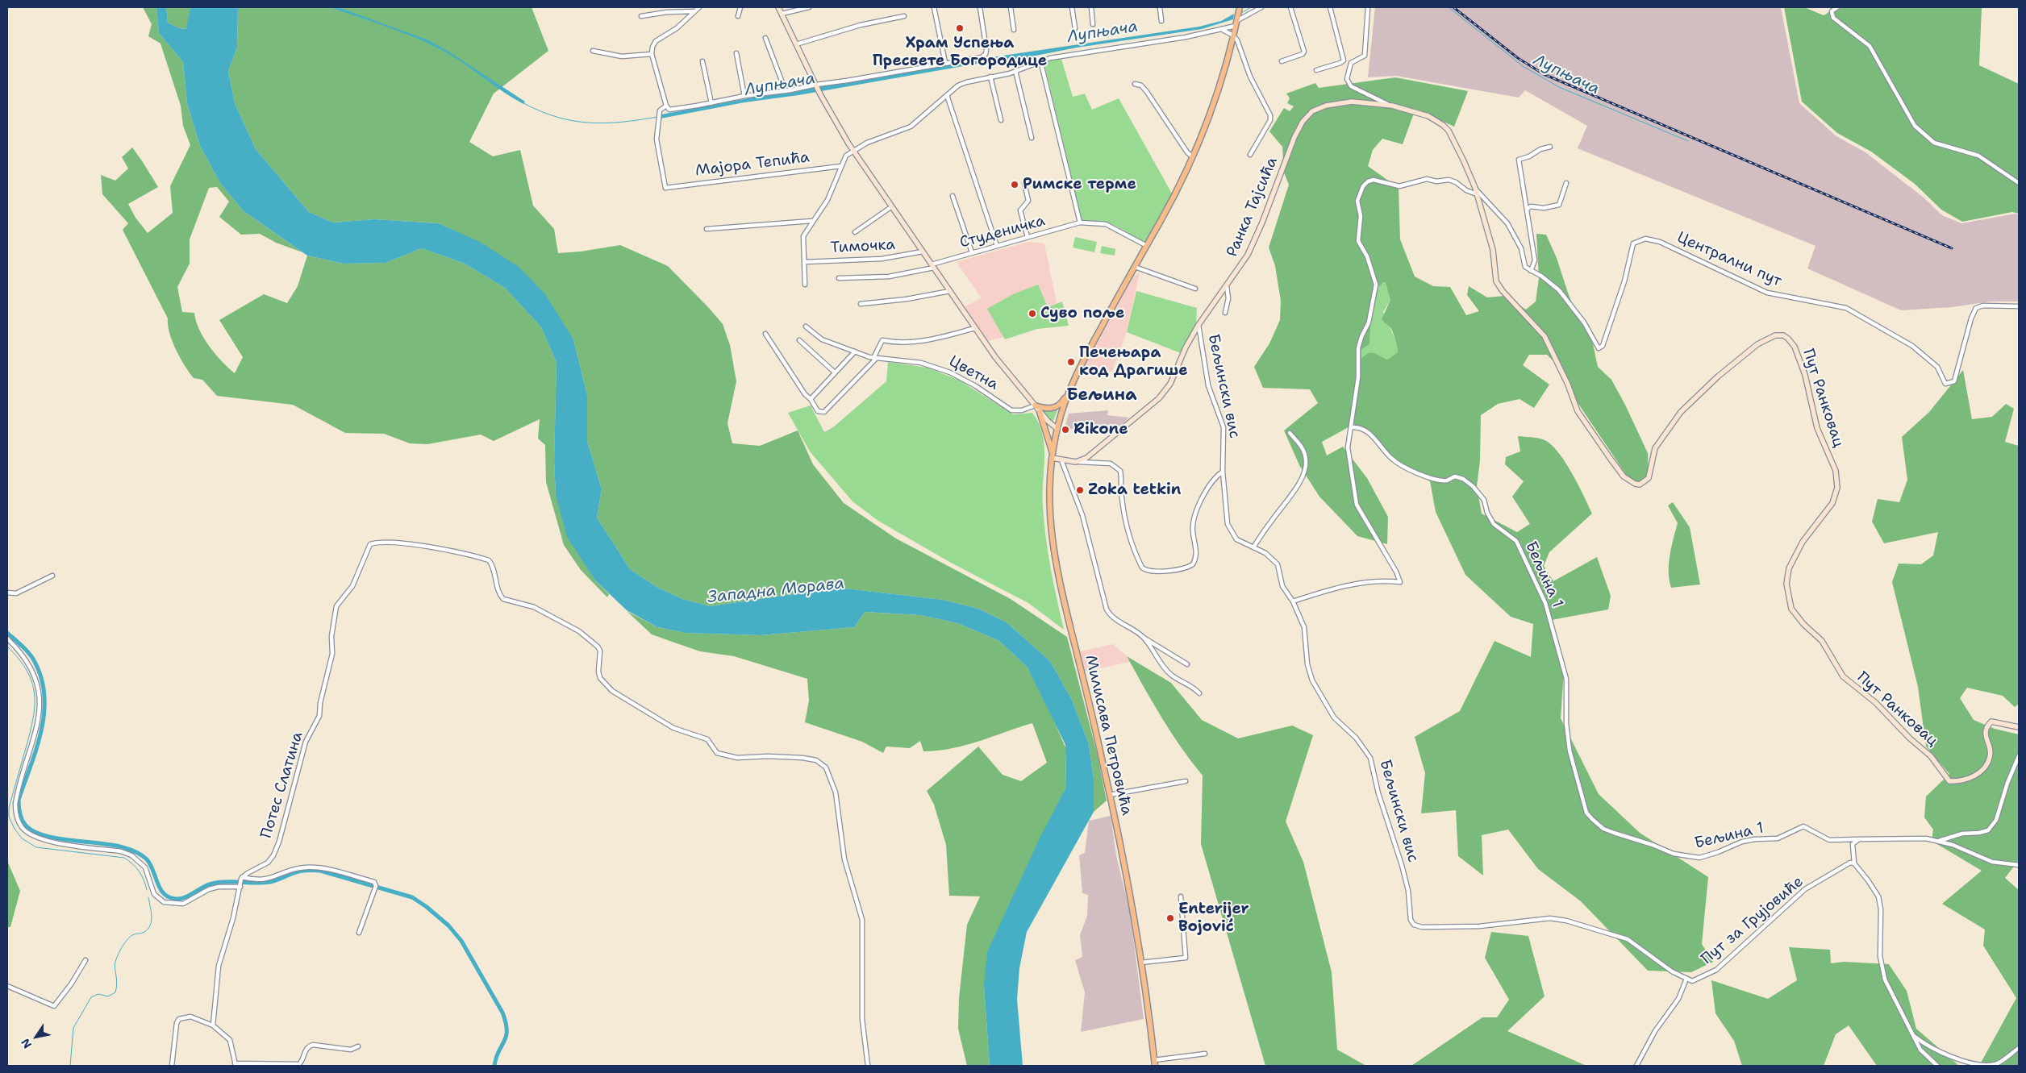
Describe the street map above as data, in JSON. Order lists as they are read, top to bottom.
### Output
{
  "streets": {
    "main road": ["Милисава Петровића"],
    "street": [
      "Мајора Тепића",
      "Ранка Тајсића",
      "Студеничка",
      "Тимочка",
      "Централни пут",
      "Цветна",
      "Бељински вис",
      "Пут Ранковац",
      "Бељина 1",
      "Потес Слатина",
      "Пут за Грујовиће"
    ]
  },
  "crossings": [
    ["Ранка Тајсића", "Централни пут"],
    ["Ранка Тајсића", "Бељински вис"],
    ["Ранка Тајсића", "Пут Ранковац"],
    ["Бељински вис", "Пут за Грујовиће"]
  ],
  "districts": ["Бељина"],
  "water": ["Лупњача", "Западна Морава"],
  "places": [
    "Храм Успења Пресвете Богородице",
    "Римске терме",
    "Суво поље",
    "Печењара код Драгише",
    "Rikone",
    "Zoka tetkin",
    "Enterijer Bojović"
  ],
  "north": "bottom left"
}
